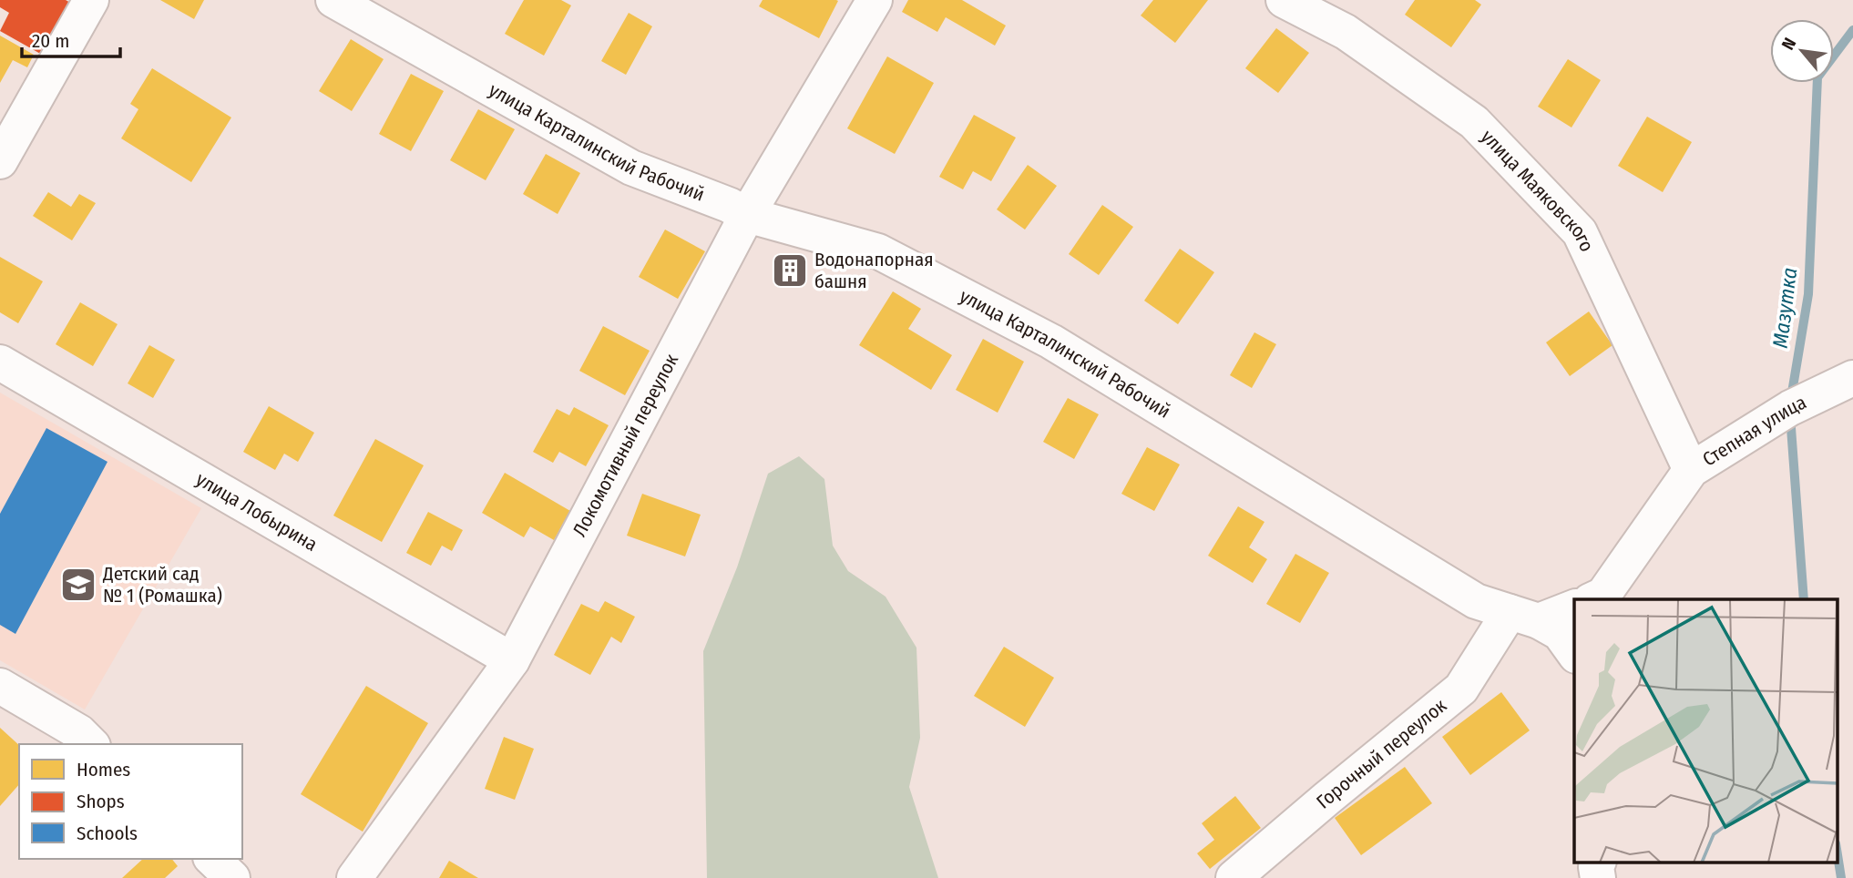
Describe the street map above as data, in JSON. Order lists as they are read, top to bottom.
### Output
{
  "streets": {
    "street": [
      "улица Карталинский Рабочий",
      "улица Маяковского",
      "Степная улица",
      "Локомотивный переулок",
      "улица Лобырина",
      "Горочный переулок"
    ]
  },
  "crossings": [
    ["улица Карталинский Рабочий", "Локомотивный переулок"],
    ["улица Карталинский Рабочий", "Горочный переулок"],
    ["улица Маяковского", "Степная улица"],
    ["Локомотивный переулок", "улица Лобырина"]
  ],
  "water": ["Мазутка"],
  "places": {
    "building": ["Водонапорная башня"],
    "school or university": ["Детский сад № 1 (Ромашка)"]
  },
  "legend": ["Homes", "Shops", "Schools"],
  "scale_bar": "20 m",
  "north": "top left"
}
